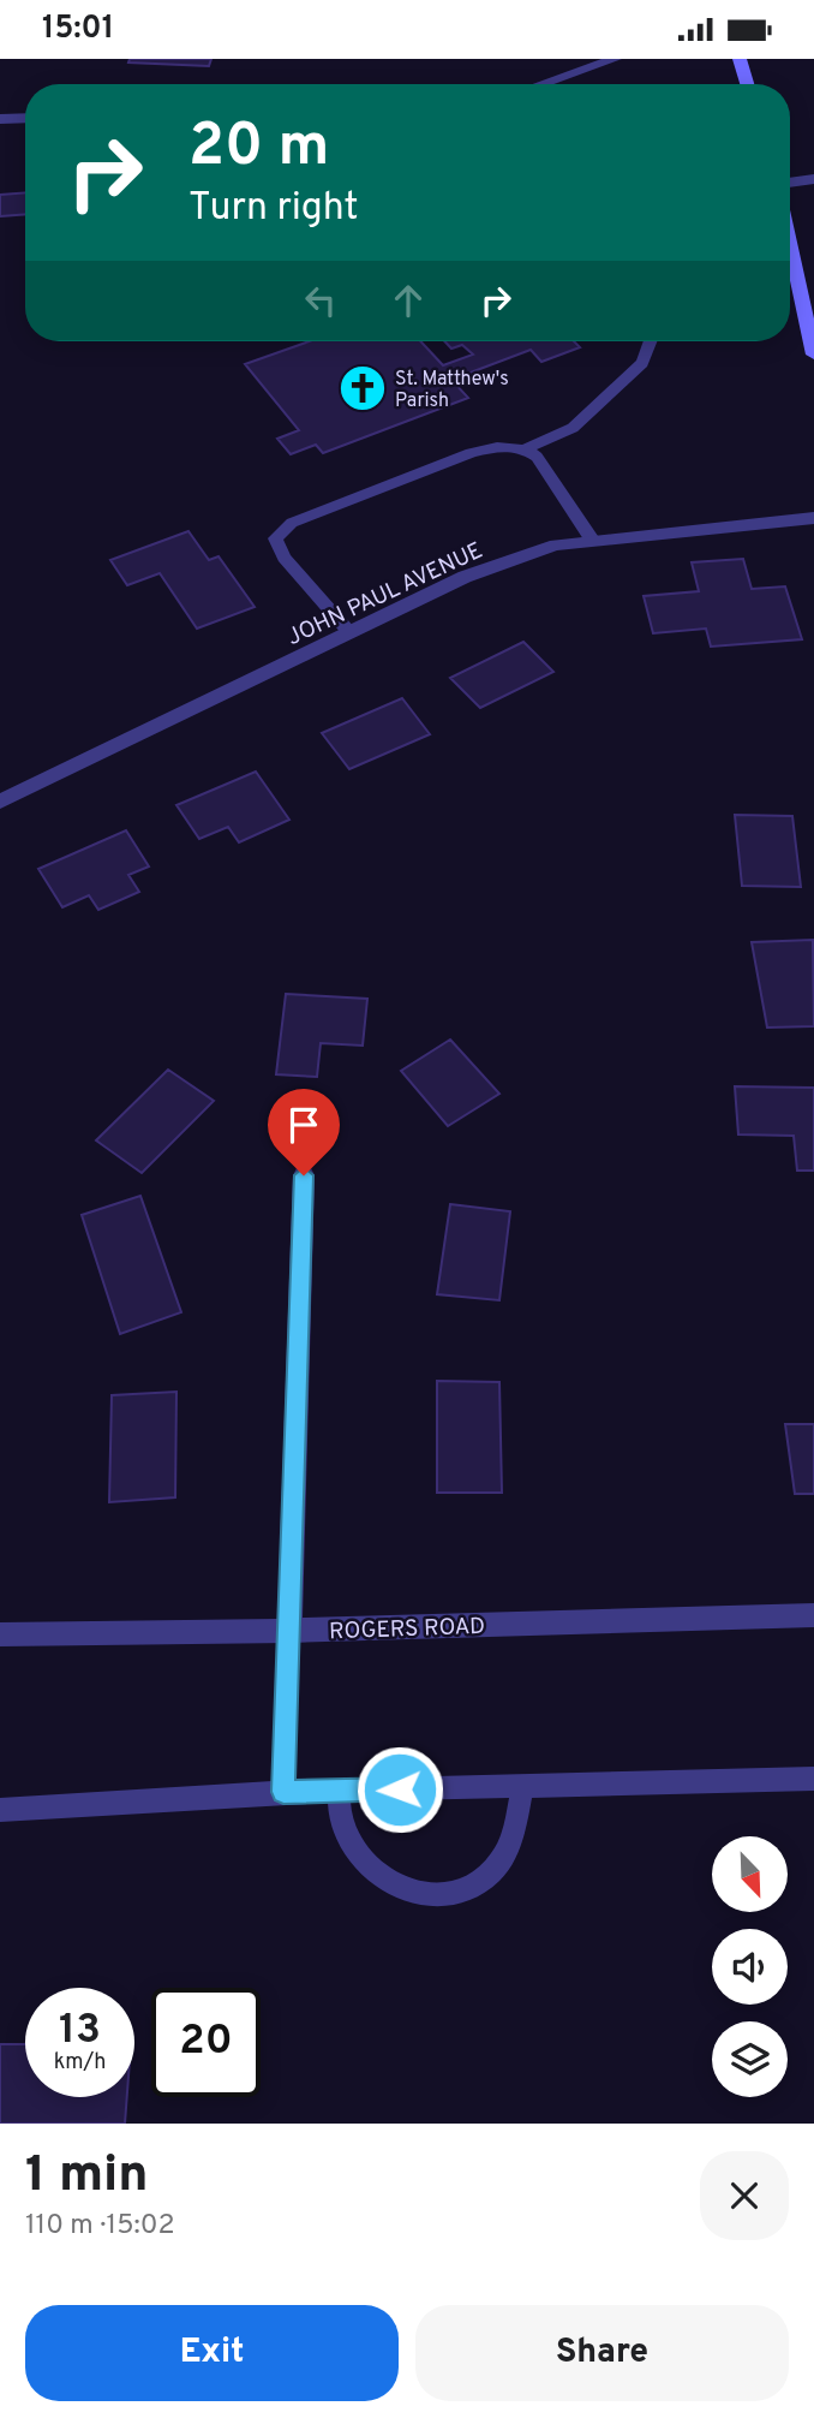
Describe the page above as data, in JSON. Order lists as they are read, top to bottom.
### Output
{
  "streets": {
    "street": ["JOHN PAUL AVENUE", "ROGERS ROAD"]
  },
  "places": {
    "church": ["St. Matthew's Parish"]
  },
  "north": "bottom right",
  "page": {
    "status": "15:01",
    "turn": ["20 m", "Turn right"],
    "speed": "13 km/h",
    "limit": "20",
    "heading": ["1 min", "110 m · 15:02"],
    "buttons": ["Exit", "Share"]
  }
}
